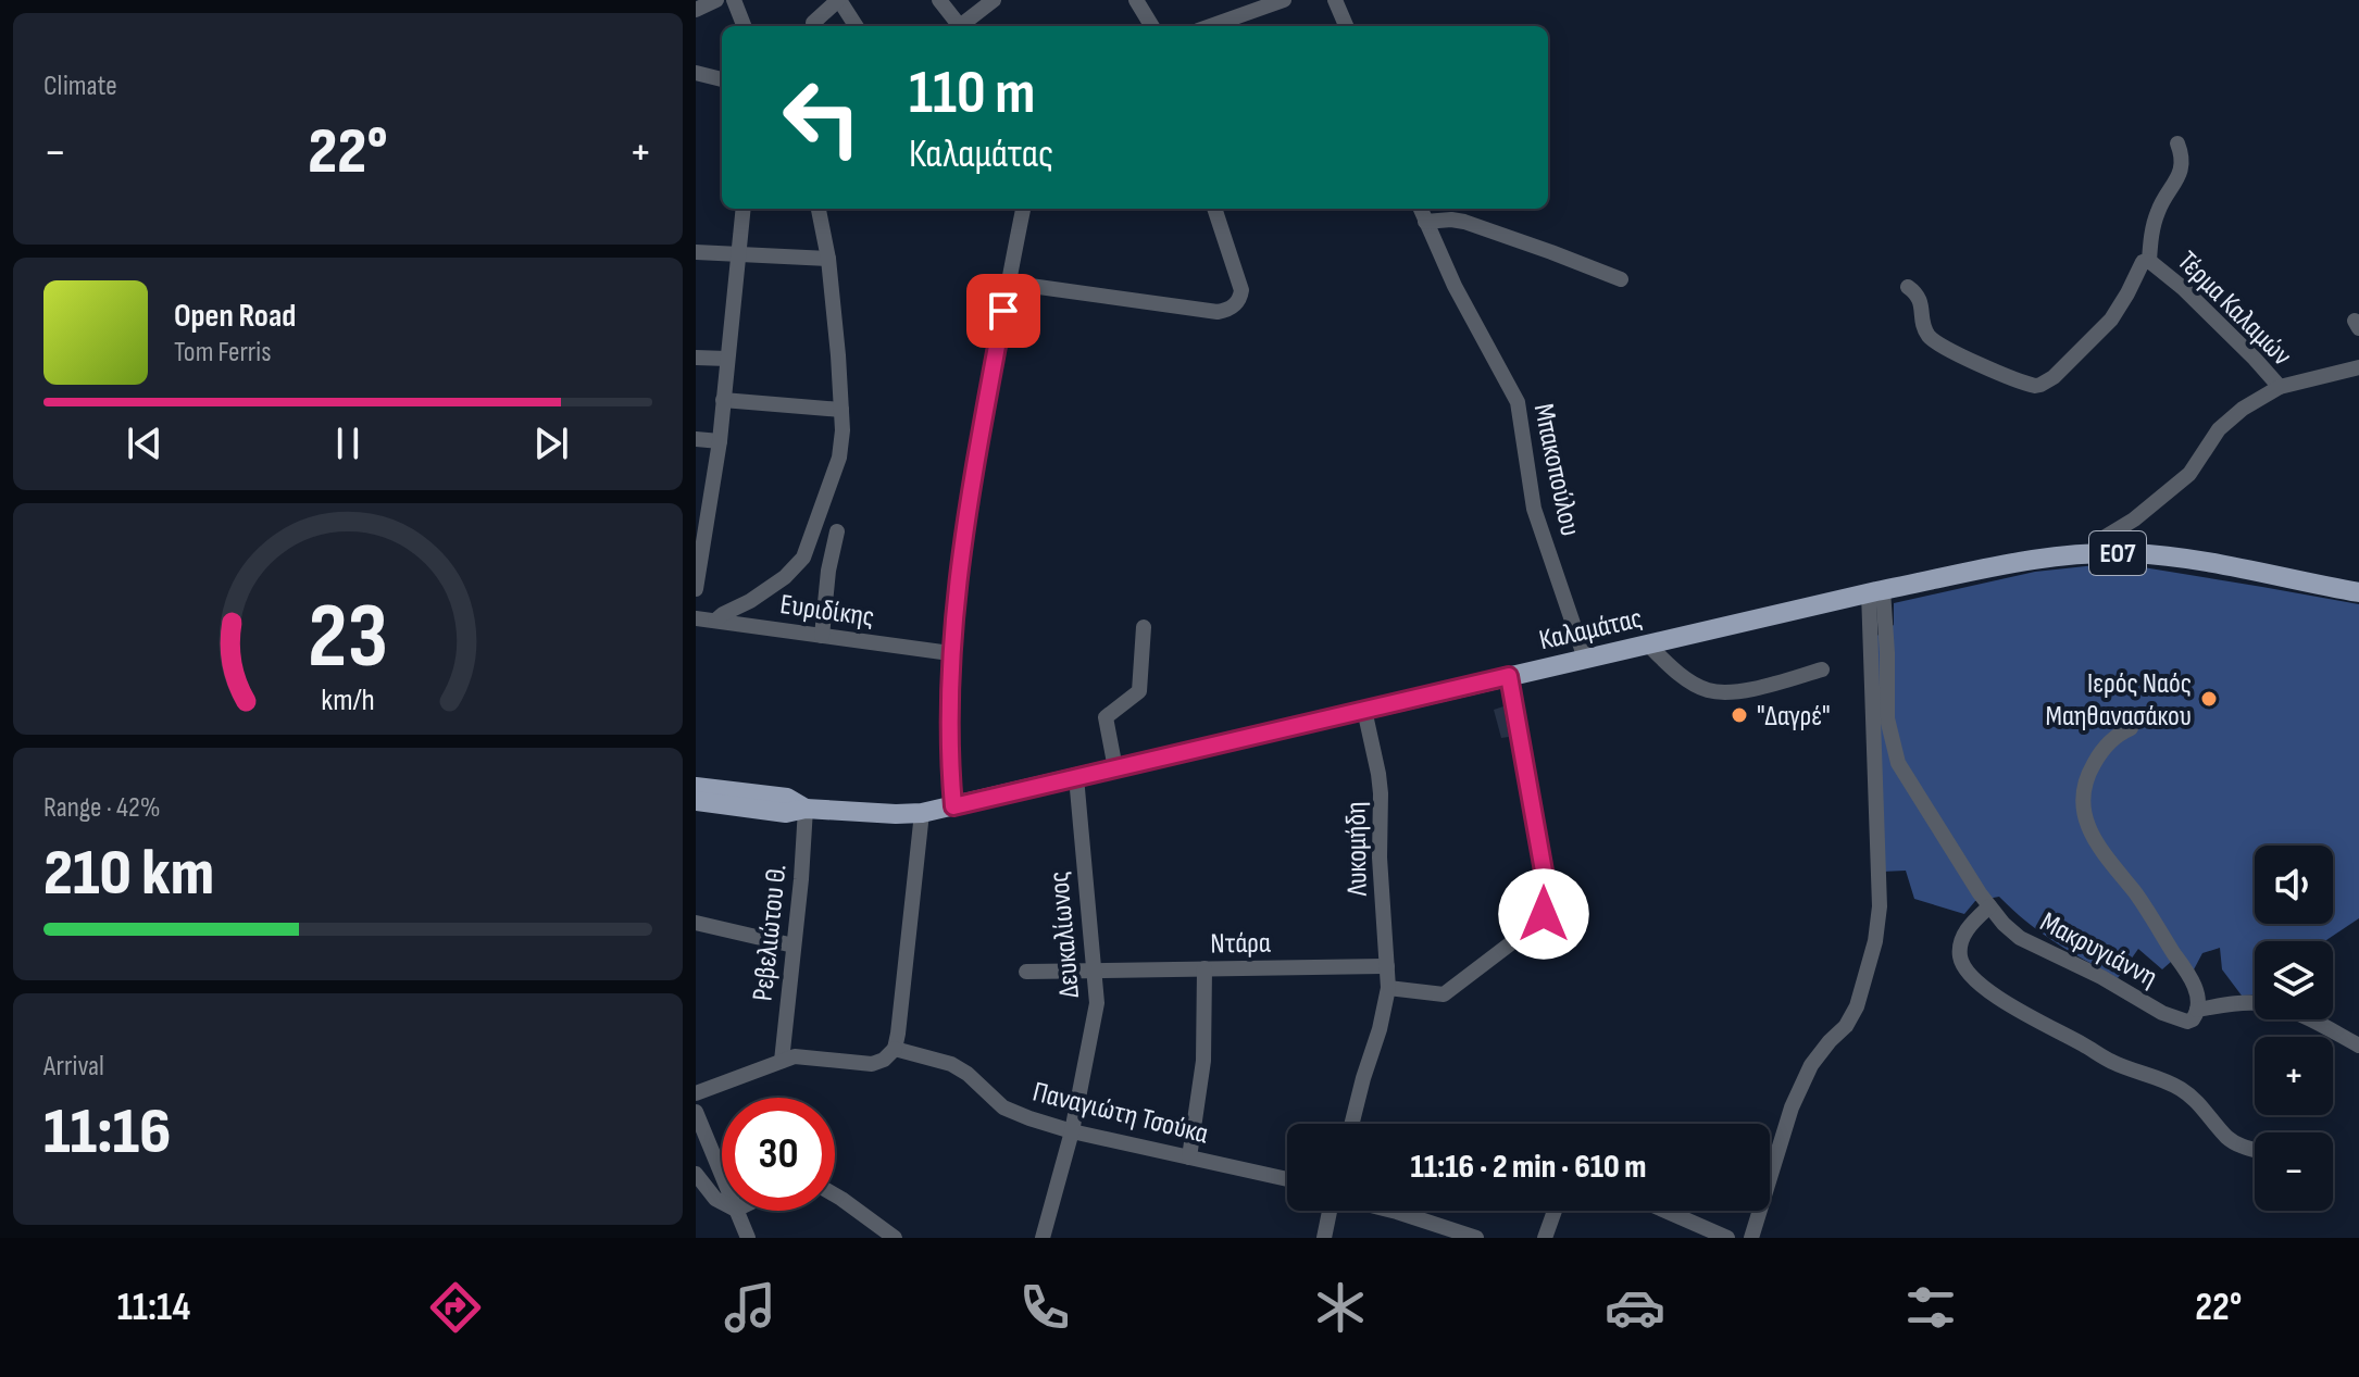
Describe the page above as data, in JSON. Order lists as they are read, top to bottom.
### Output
{
  "streets": {
    "main road": ["ΕΟ7", "Καλαμάτας"],
    "street": [
      "Τέρμα Καλαμών",
      "Μπακοπούλου",
      "Ευριδίκης",
      "Λυκομήδη",
      "Ρεβελιώτου Θ.",
      "Δευκαλίωνος",
      "Ντάρα",
      "Μακρυγιάννη",
      "Παναγιώτη Τσούκα"
    ]
  },
  "crossings": [
    ["Τέρμα Καλαμών", "ΕΟ7"],
    ["Μπακοπούλου", "Καλαμάτας"],
    ["ΕΟ7", "Καλαμάτας"],
    ["ΕΟ7", "Μακρυγιάννη"],
    ["Καλαμάτας", "Λυκομήδη"],
    ["Καλαμάτας", "Ρεβελιώτου Θ."],
    ["Καλαμάτας", "Δευκαλίωνος"],
    ["Καλαμάτας", "Μακρυγιάννη"],
    ["Λυκομήδη", "Ντάρα"],
    ["Δευκαλίωνος", "Ντάρα"],
    ["Δευκαλίωνος", "Παναγιώτη Τσούκα"]
  ],
  "places": ["Ιερός Ναός Μαηθανασάκου", "\"Δαγρέ\""],
  "page": {
    "tile": [
      "Climate",
      ["Range · 42%", "210 km"],
      ["Arrival", "11:16"]
    ],
    "turn": ["110 m", "Καλαμάτας"],
    "heat": ["−", "22°", "+"],
    "song": ["Open Road", "Tom Ferris"],
    "map_buttons": ["+", "−"],
    "limit": "30",
    "trip": "11:16 · 2 min · 610 m",
    "tabs": ["11:14", "22°"],
    "gauge": ["23", "km/h"]
  }
}
